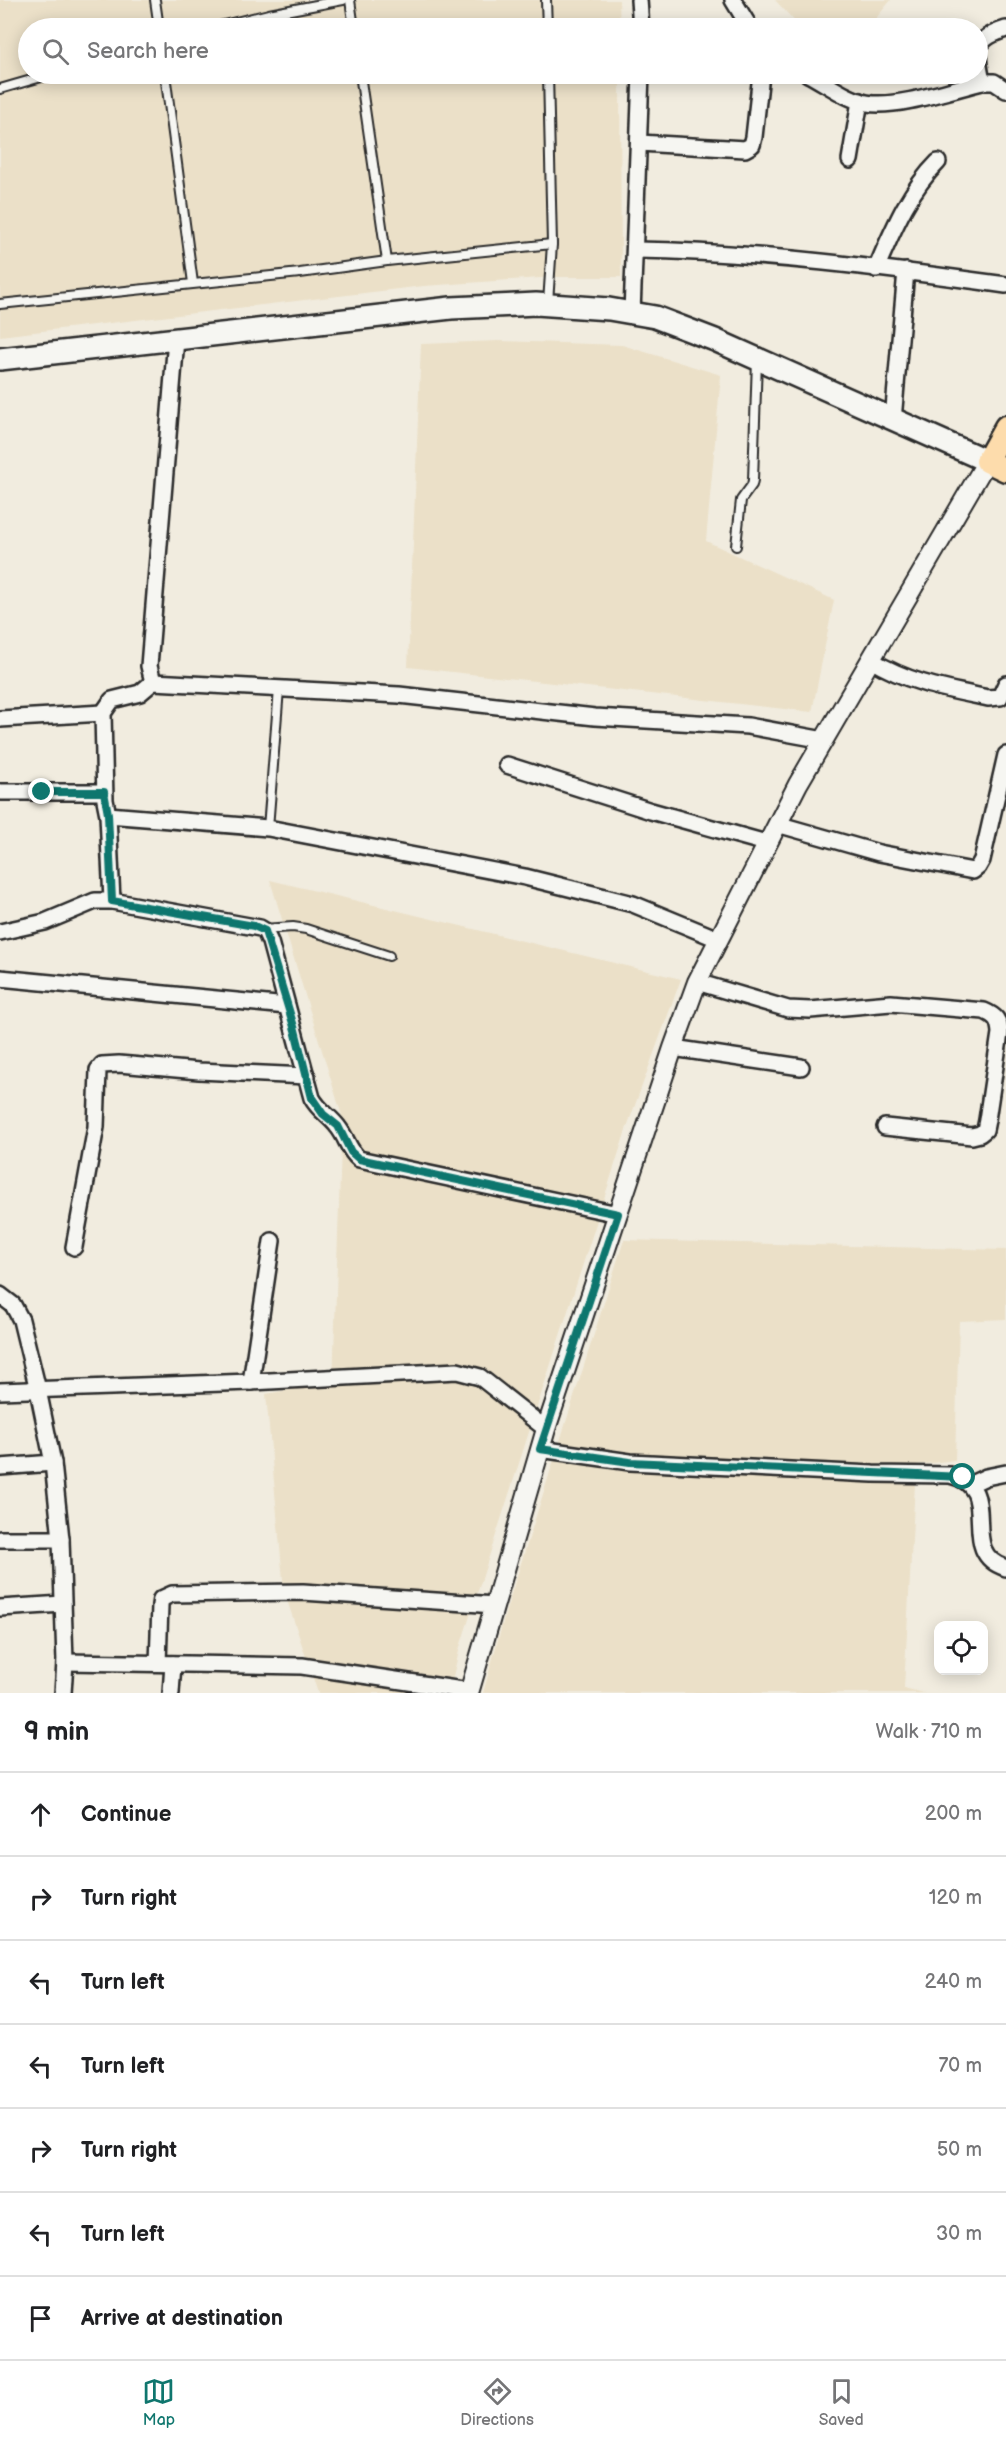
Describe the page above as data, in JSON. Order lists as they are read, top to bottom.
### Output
{
  "page": {
    "search": "Search here",
    "heading": ["9 min", "Walk · 710 m"],
    "list": [
      ["Continue", "200 m"],
      ["Turn right", "120 m"],
      ["Turn left", "240 m"],
      ["Turn left", "70 m"],
      ["Turn right", "50 m"],
      ["Turn left", "30 m"],
      "Arrive at destination"
    ],
    "nav": ["Map", "Directions", "Saved"]
  }
}
